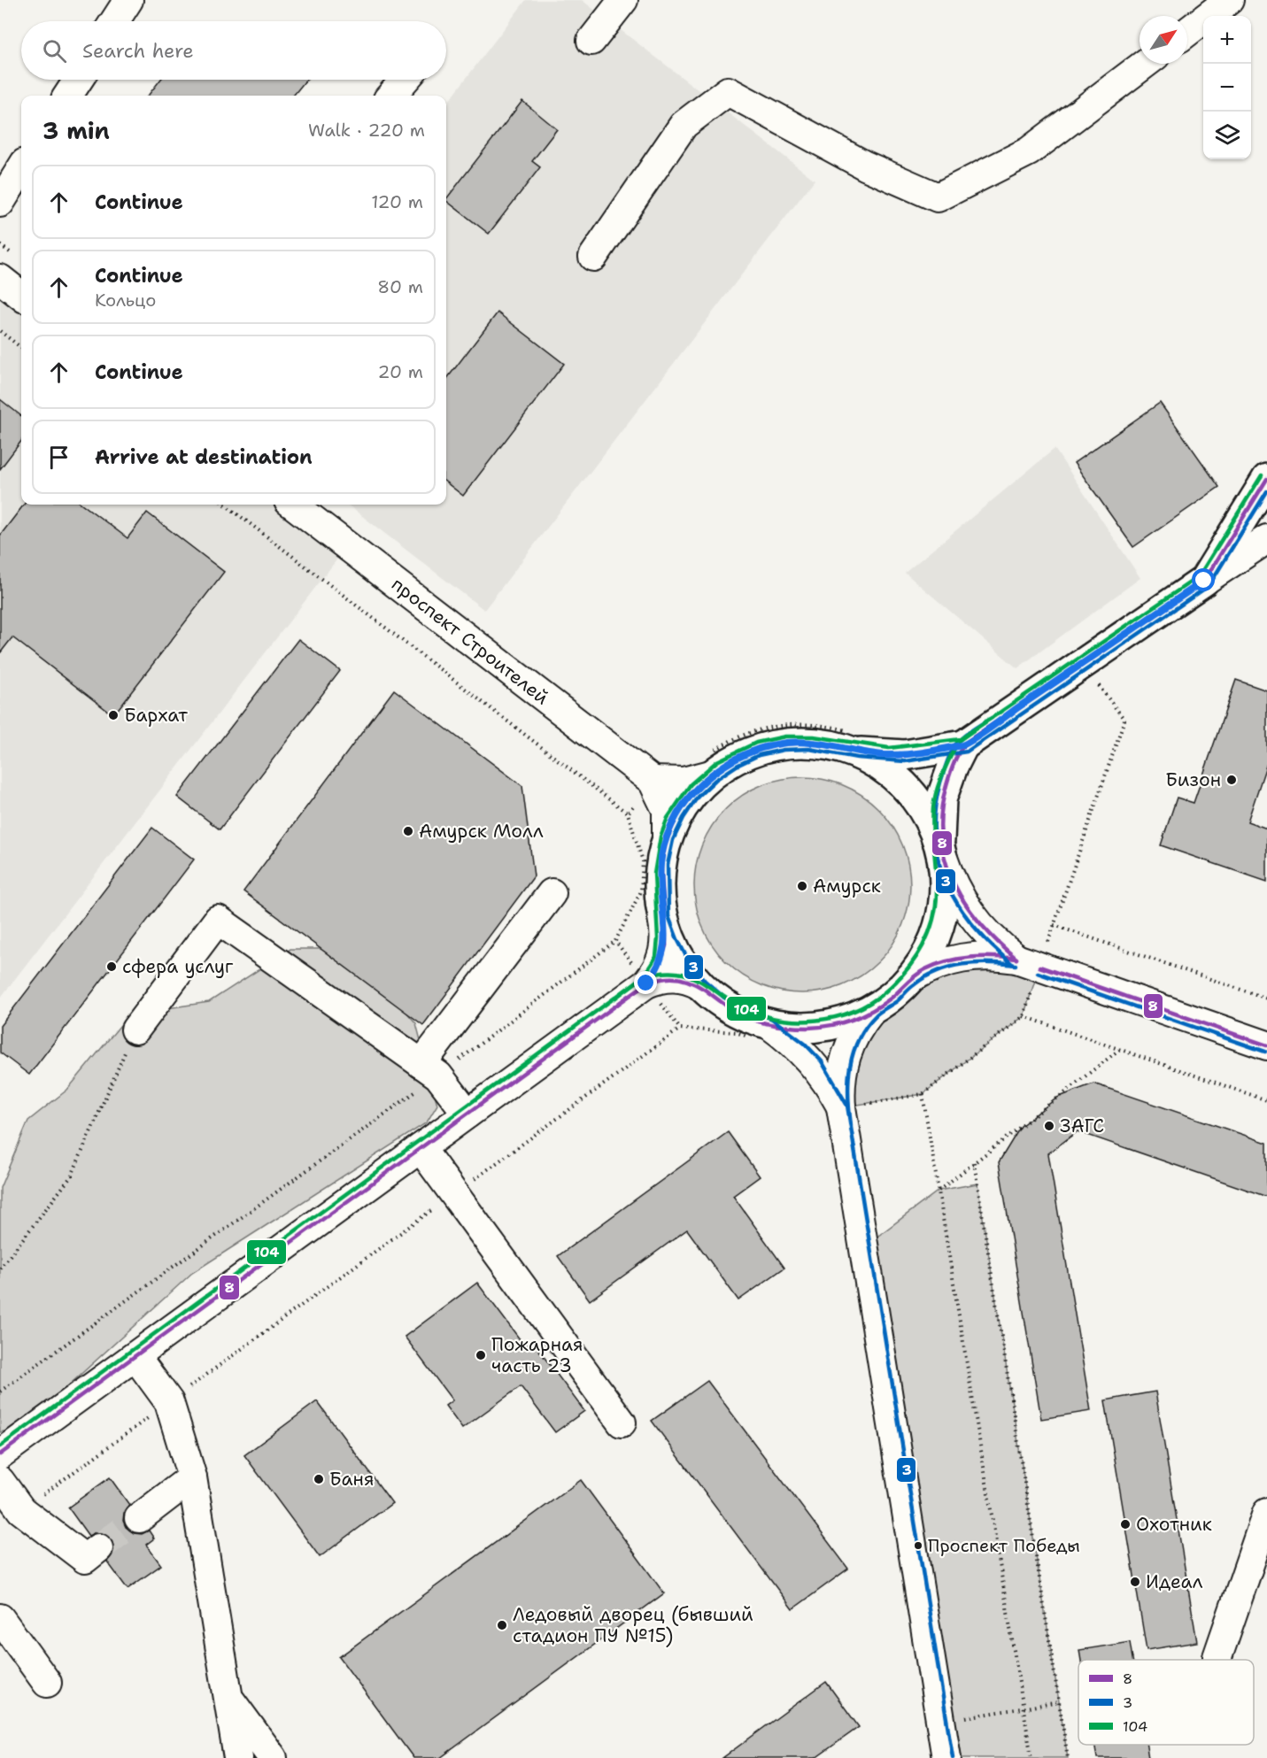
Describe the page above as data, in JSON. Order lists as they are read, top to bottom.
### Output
{
  "streets": {
    "street": ["проспект Строителей"]
  },
  "places": [
    "Бархат",
    "Бизон",
    "Амурск Молл",
    "Амурск",
    "сфера услуг",
    "ЗАГС",
    "Пожарная часть 23",
    "Баня",
    "Охотник",
    "Проспект Победы",
    "Идеал",
    "Ледовый дворец (бывший cтадион ПУ №15)"
  ],
  "lines": ["transit line 104", "transit line 8", "transit line 3"],
  "legend": ["8", "3", "104"],
  "north": "top right",
  "page": {
    "map_buttons": ["+", "−"],
    "search": "Search here",
    "heading": ["3 min", "Walk · 220 m"],
    "list": [
      ["Continue", "120 m"],
      ["Continue", "Кольцо", "80 m"],
      ["Continue", "20 m"],
      "Arrive at destination"
    ]
  }
}
